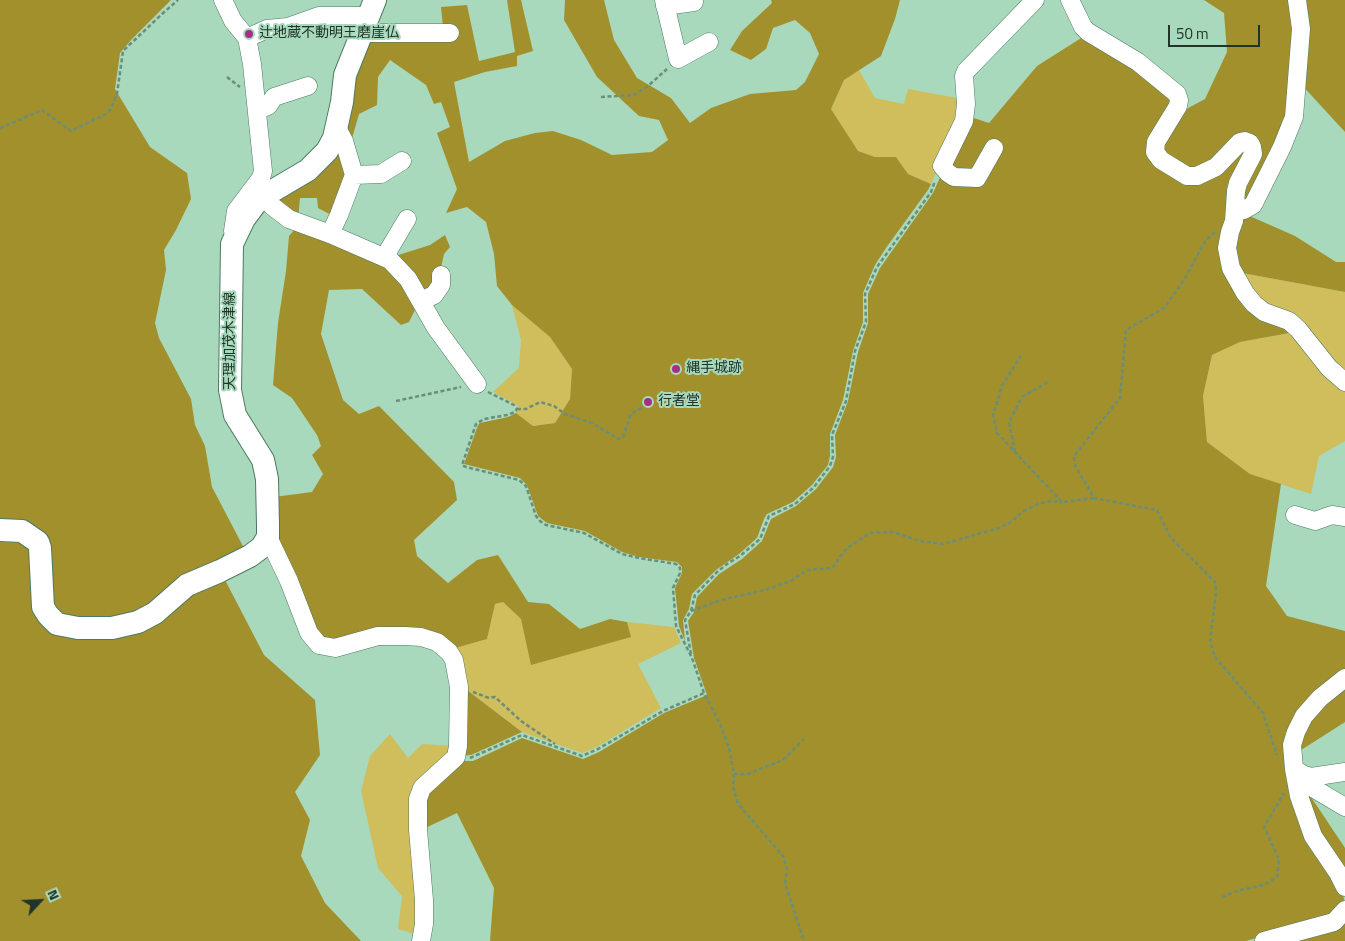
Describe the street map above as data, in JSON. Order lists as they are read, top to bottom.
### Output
{
  "streets": {
    "main road": ["天理加茂木津線"]
  },
  "places": ["辻地蔵不動明王磨崖仏", "縄手城跡", "行者堂"],
  "scale_bar": "50 m",
  "north": "top right"
}
